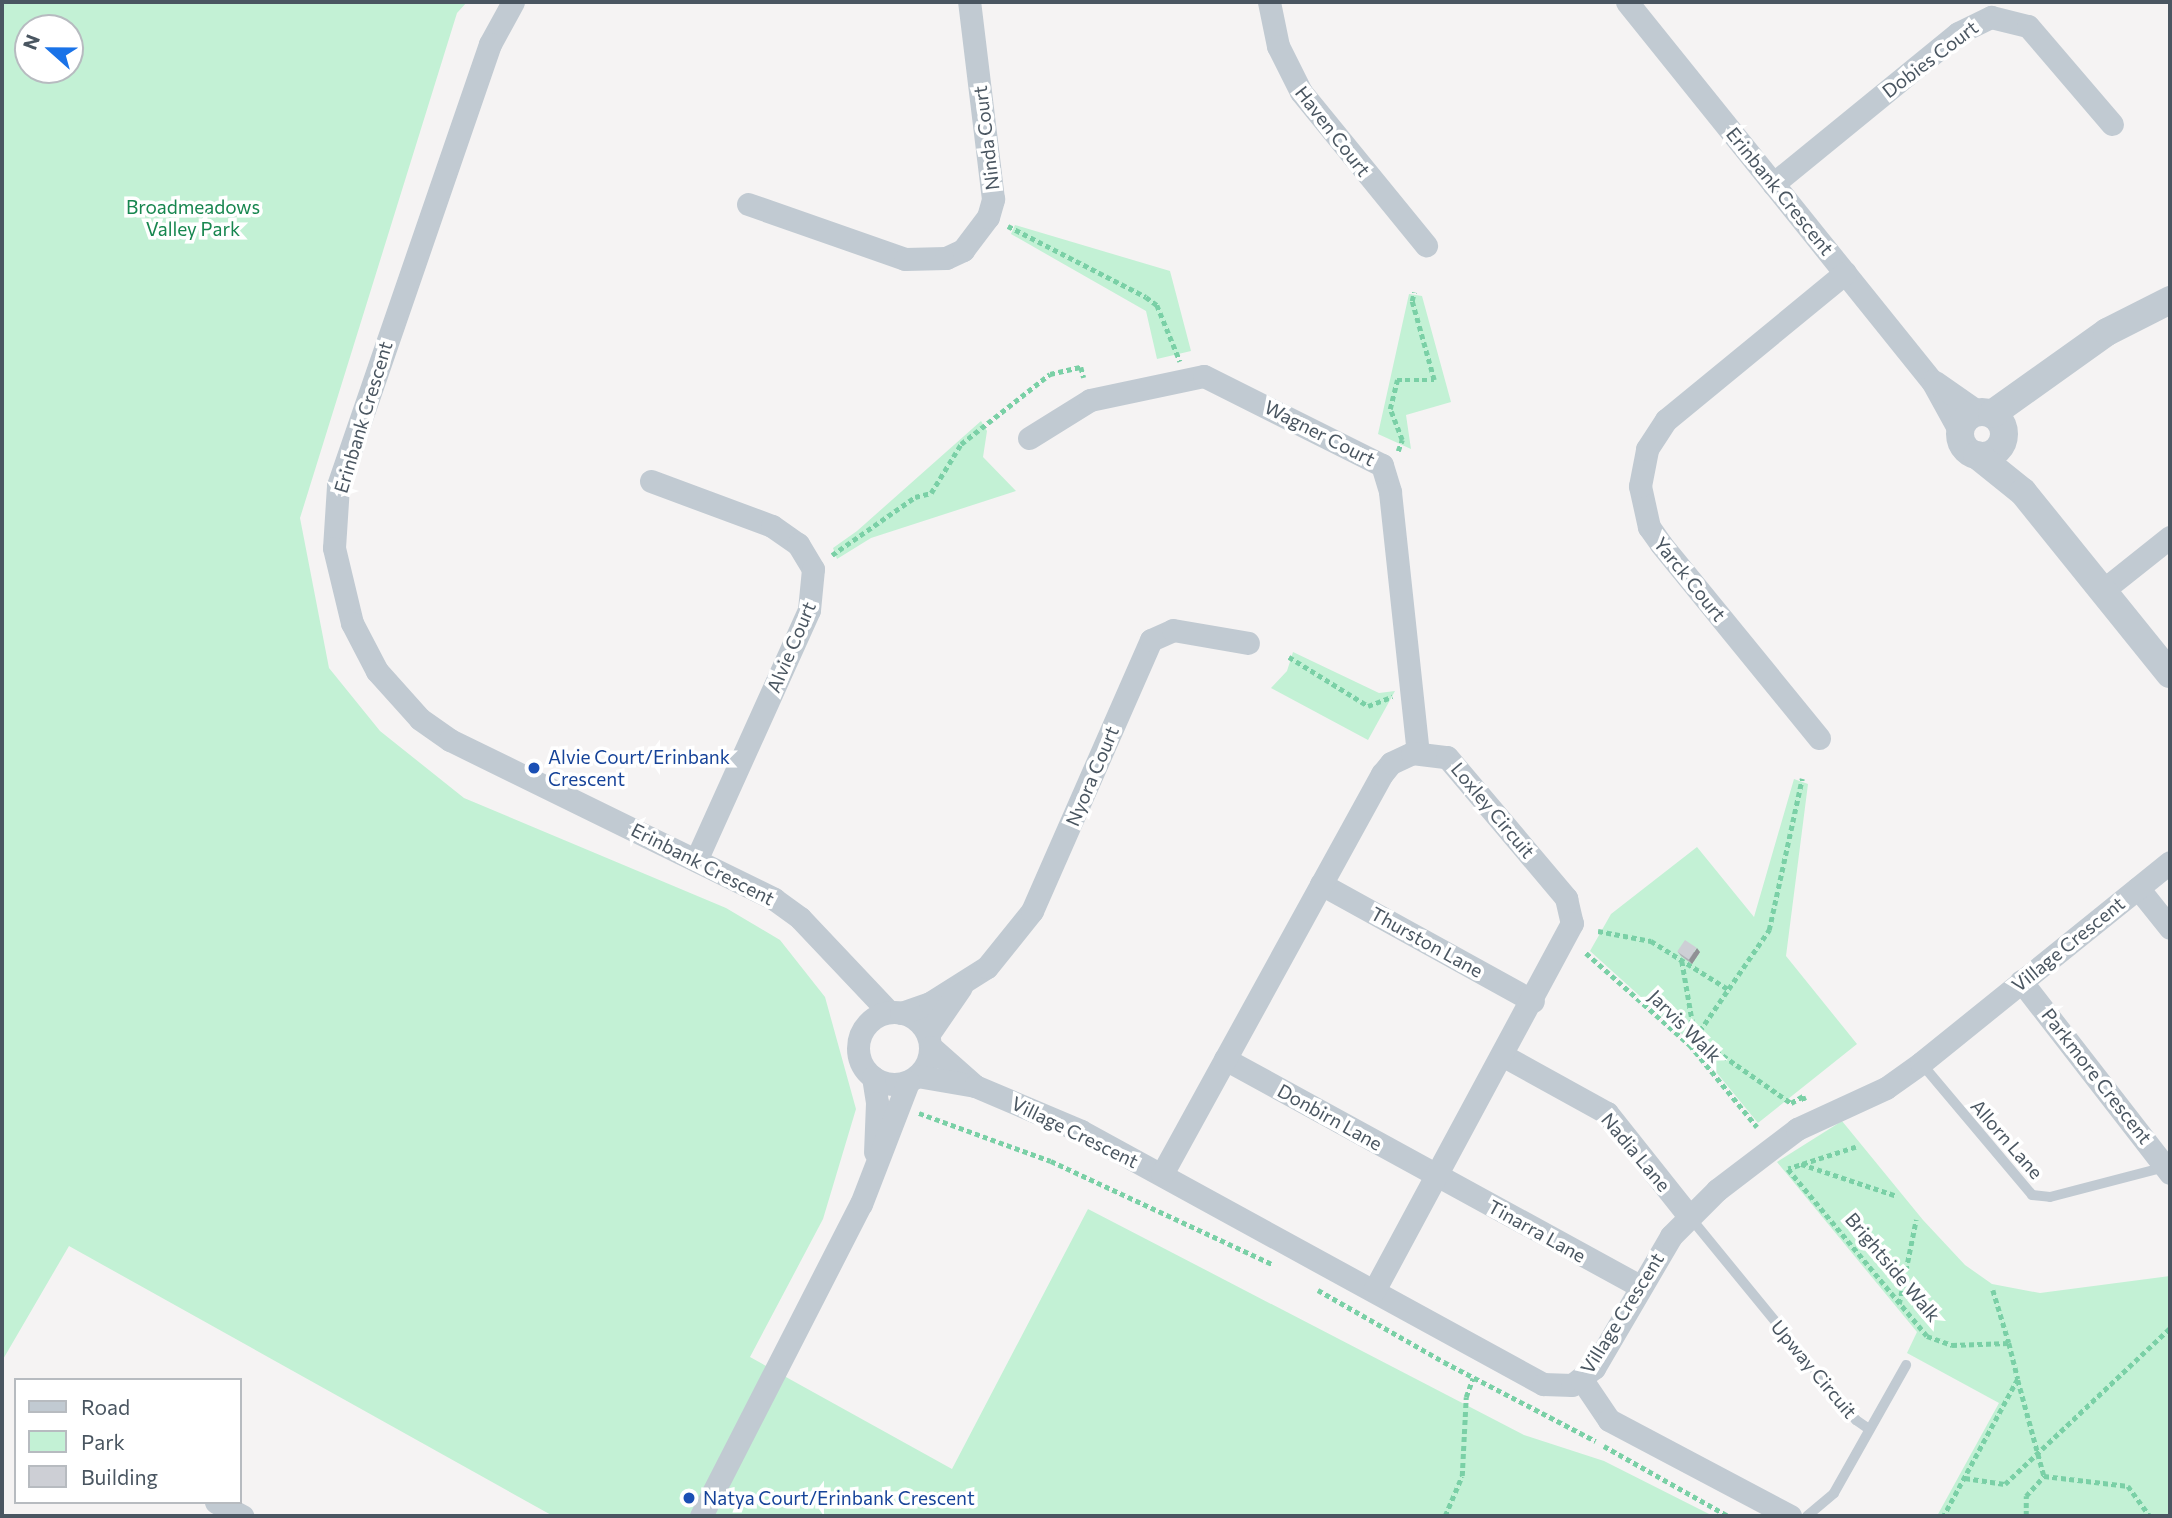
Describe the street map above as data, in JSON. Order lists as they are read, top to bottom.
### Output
{
  "streets": {
    "street": [
      "Dobies Court",
      "Haven Court",
      "Ninda Court",
      "Erinbank Crescent",
      "Wagner Court",
      "Yarck Court",
      "Alvie Court",
      "Nyora Court",
      "Loxley Circuit",
      "Thurston Lane",
      "Village Crescent",
      "Parkmore Crescent",
      "Donbirn Lane",
      "Nadia Lane",
      "Tinarra Lane",
      "Upway Circuit"
    ],
    "lane": ["Allorn Lane"],
    "path": ["Jarvis Walk", "Brightside Walk"]
  },
  "crossings": [
    ["Dobies Court", "Erinbank Crescent"],
    ["Erinbank Crescent", "Yarck Court"],
    ["Erinbank Crescent", "Alvie Court"],
    ["Erinbank Crescent", "Nyora Court"],
    ["Erinbank Crescent", "Village Crescent"],
    ["Wagner Court", "Loxley Circuit"],
    ["Nyora Court", "Village Crescent"],
    ["Loxley Circuit", "Thurston Lane"],
    ["Loxley Circuit", "Village Crescent"],
    ["Loxley Circuit", "Donbirn Lane"],
    ["Loxley Circuit", "Nadia Lane"],
    ["Loxley Circuit", "Tinarra Lane"],
    ["Village Crescent", "Parkmore Crescent"],
    ["Village Crescent", "Allorn Lane"],
    ["Village Crescent", "Nadia Lane"],
    ["Village Crescent", "Tinarra Lane"],
    ["Village Crescent", "Upway Circuit"],
    ["Parkmore Crescent", "Allorn Lane"],
    ["Donbirn Lane", "Tinarra Lane"],
    ["Nadia Lane", "Upway Circuit"]
  ],
  "parks": ["Broadmeadows Valley Park"],
  "places": ["Alvie Court/Erinbank Crescent", "Natya Court/Erinbank Crescent"],
  "legend": ["Road", "Park", "Building"],
  "north": "left"
}
